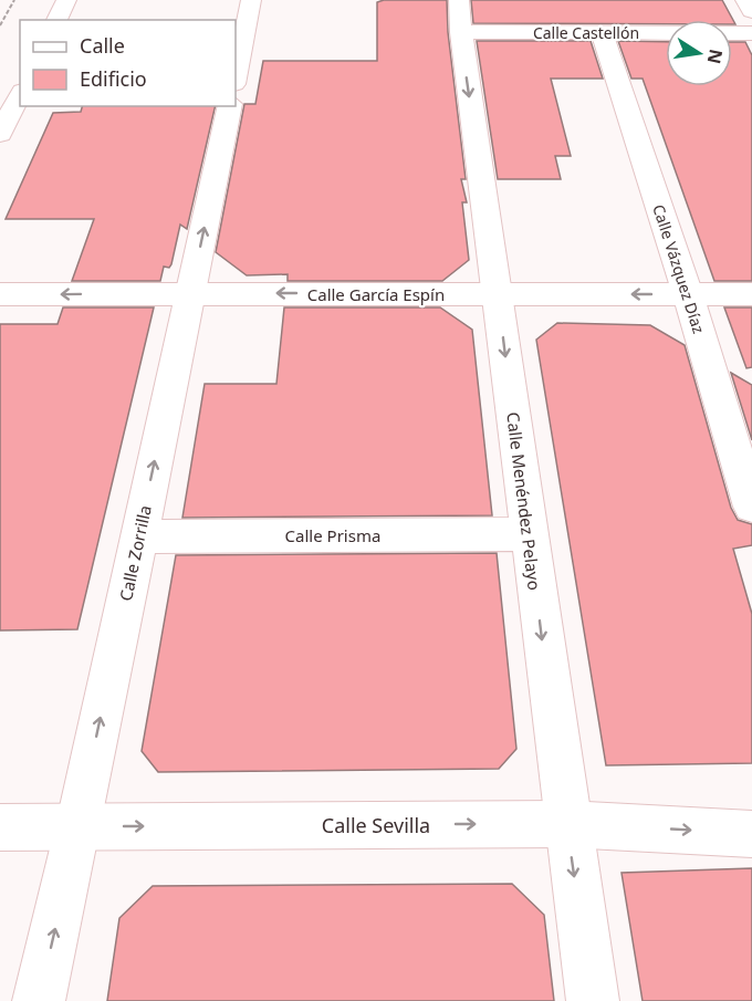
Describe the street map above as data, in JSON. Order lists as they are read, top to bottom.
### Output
{
  "streets": {
    "street": [
      "Calle Castellón",
      "Calle Vázquez Díaz",
      "Calle García Espín",
      "Calle Menéndez Pelayo",
      "Calle Prisma",
      "Calle Zorrilla",
      "Calle Sevilla"
    ]
  },
  "crossings": [
    ["Calle Castellón", "Calle Vázquez Díaz"],
    ["Calle Castellón", "Calle Menéndez Pelayo"],
    ["Calle Vázquez Díaz", "Calle García Espín"],
    ["Calle García Espín", "Calle Menéndez Pelayo"],
    ["Calle García Espín", "Calle Zorrilla"],
    ["Calle Menéndez Pelayo", "Calle Prisma"],
    ["Calle Menéndez Pelayo", "Calle Sevilla"],
    ["Calle Prisma", "Calle Zorrilla"],
    ["Calle Zorrilla", "Calle Sevilla"]
  ],
  "one_way": [
    "Calle García Espín",
    "Calle Menéndez Pelayo",
    "Calle Zorrilla",
    "Calle Sevilla"
  ],
  "legend": ["Calle", "Edificio"],
  "north": "right"
}
